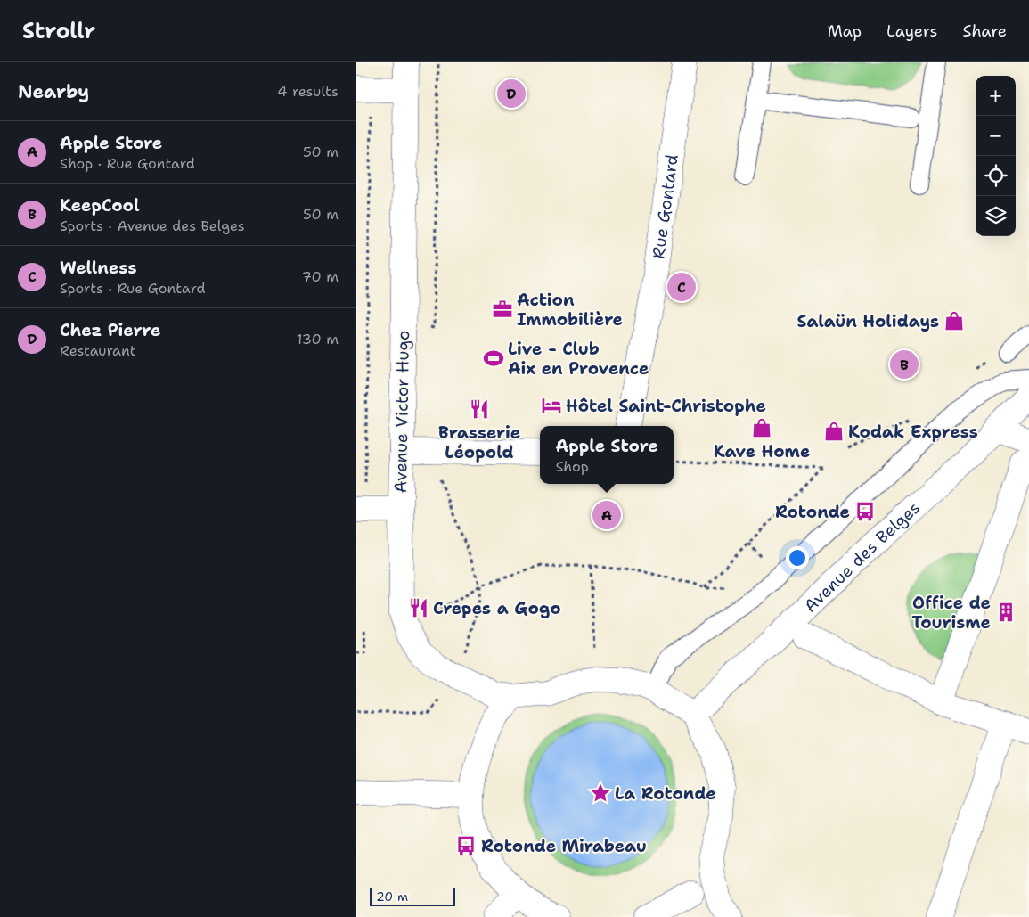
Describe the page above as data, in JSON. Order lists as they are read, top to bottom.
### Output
{
  "streets": {
    "street": ["Rue Gontard", "Avenue Victor Hugo", "Avenue des Belges"]
  },
  "crossings": [
    ["Avenue Victor Hugo", "Avenue des Belges"]
  ],
  "places": {
    "office": ["Action Immobilière"],
    "shop": ["Salaün Holidays", "Kave Home", "Kodak Express"],
    "sports": ["Live - Club Aix en Provence"],
    "hotel": ["Hôtel Saint-Christophe"],
    "restaurant": ["Brasserie Léopold", "Crepes a Gogo"],
    "bus stop": ["Rotonde", "Rotonde Mirabeau"],
    "building": ["Office de Tourisme"],
    "place": ["La Rotonde"]
  },
  "scale_bar": "20 m",
  "page": {
    "header": "Strollr",
    "nav": ["Map", "Layers", "Share"],
    "heading": ["Nearby", "4 results"],
    "map_buttons": ["+", "−"],
    "pins": [
      "D",
      "C",
      "B",
      "A"
    ],
    "list": [
      {
        "mark": "A",
        "name": "Apple Store",
        "note": "Shop · Rue Gontard",
        "value": "50 m"
      },
      {
        "mark": "B",
        "name": "KeepCool",
        "note": "Sports · Avenue des Belges",
        "value": "50 m"
      },
      {
        "mark": "C",
        "name": "Wellness",
        "note": "Sports · Rue Gontard",
        "value": "70 m"
      },
      {
        "mark": "D",
        "name": "Chez Pierre",
        "note": "Restaurant",
        "value": "130 m"
      }
    ],
    "popup": ["Apple Store", "Shop"],
    "scale": "20 m"
  }
}
